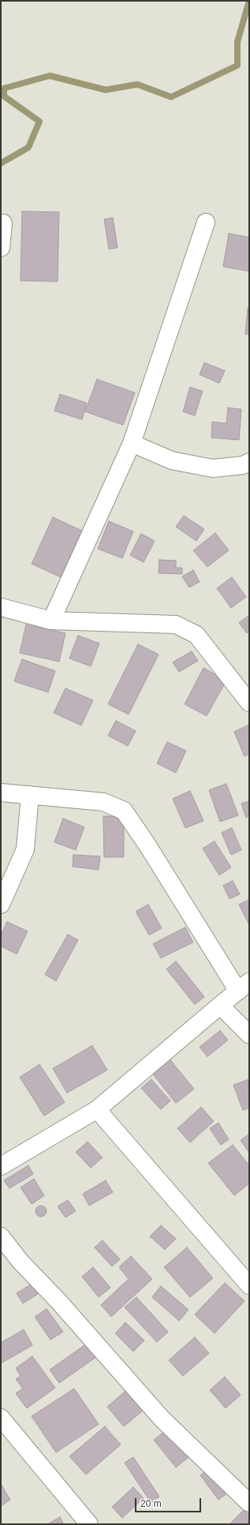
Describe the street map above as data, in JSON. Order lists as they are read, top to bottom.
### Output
{
  "scale_bar": "20 m"
}
